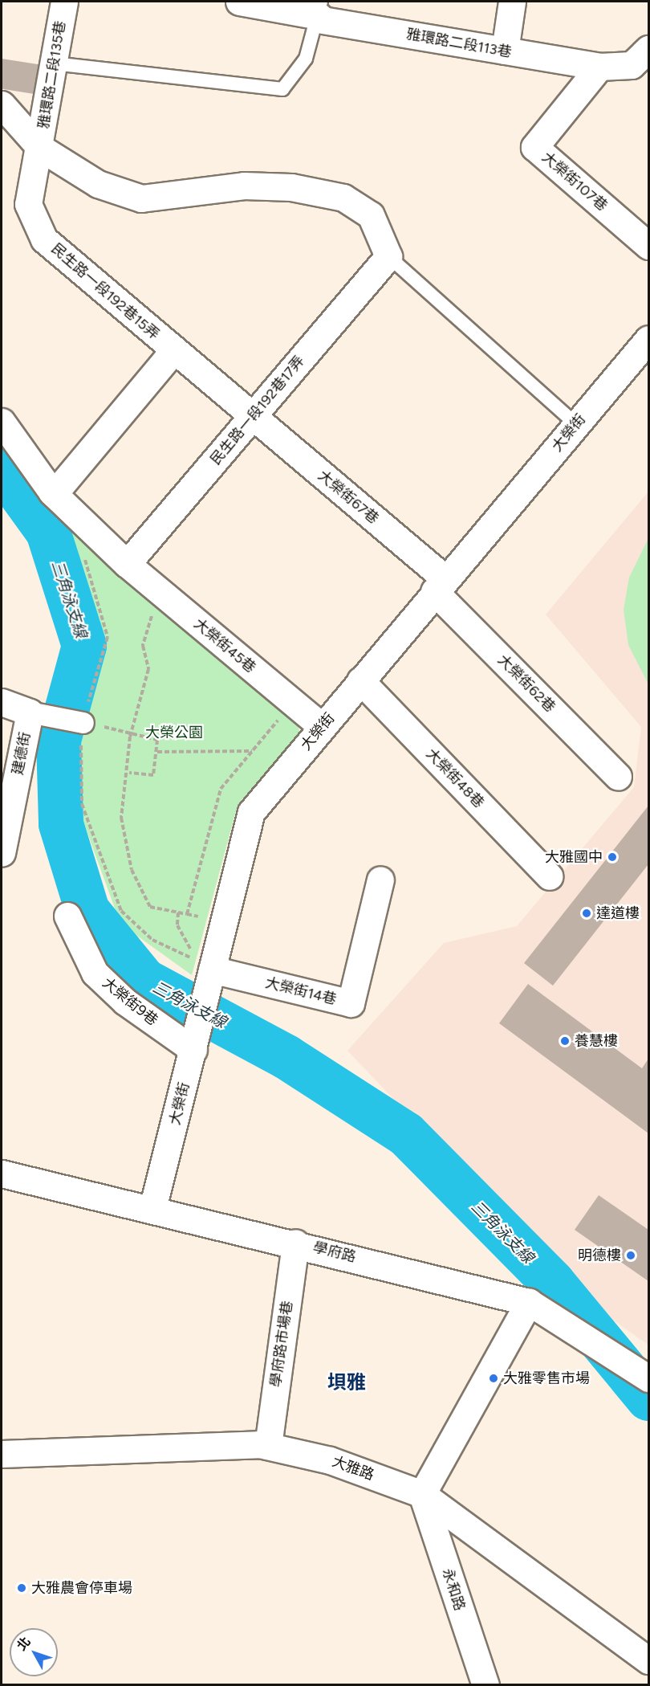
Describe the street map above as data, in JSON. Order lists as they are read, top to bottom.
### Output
{
  "streets": {
    "street": [
      "雅環路二段113巷",
      "雅環路二段135巷",
      "大榮街107巷",
      "民生路一段192巷15弄",
      "民生路一段192巷17弄",
      "大榮街",
      "大榮街67巷",
      "大榮街45巷",
      "大榮街62巷",
      "建德街",
      "大榮街48巷",
      "大榮街14巷",
      "大榮街9巷",
      "學府路",
      "學府路市場巷",
      "大雅路",
      "永和路"
    ]
  },
  "crossings": [
    ["雅環路二段113巷", "大榮街107巷"],
    ["雅環路二段135巷", "民生路一段192巷15弄"],
    ["民生路一段192巷15弄", "民生路一段192巷17弄"],
    ["民生路一段192巷15弄", "大榮街67巷"],
    ["民生路一段192巷15弄", "大榮街45巷"],
    ["民生路一段192巷17弄", "大榮街67巷"],
    ["民生路一段192巷17弄", "大榮街45巷"],
    ["大榮街", "大榮街67巷"],
    ["大榮街", "大榮街45巷"],
    ["大榮街", "大榮街62巷"],
    ["大榮街", "大榮街48巷"],
    ["大榮街", "大榮街14巷"],
    ["大榮街", "大榮街9巷"],
    ["大榮街", "學府路"],
    ["大榮街67巷", "大榮街62巷"],
    ["學府路", "學府路市場巷"],
    ["學府路市場巷", "大雅路"],
    ["大雅路", "永和路"]
  ],
  "districts": ["垻雅"],
  "water": ["三角泳支線"],
  "parks": ["大榮公園"],
  "places": [
    "大雅國中",
    "達道樓",
    "養慧樓",
    "明德樓",
    "大雅零售市場",
    "大雅農會停車場"
  ],
  "north": "top left"
}
